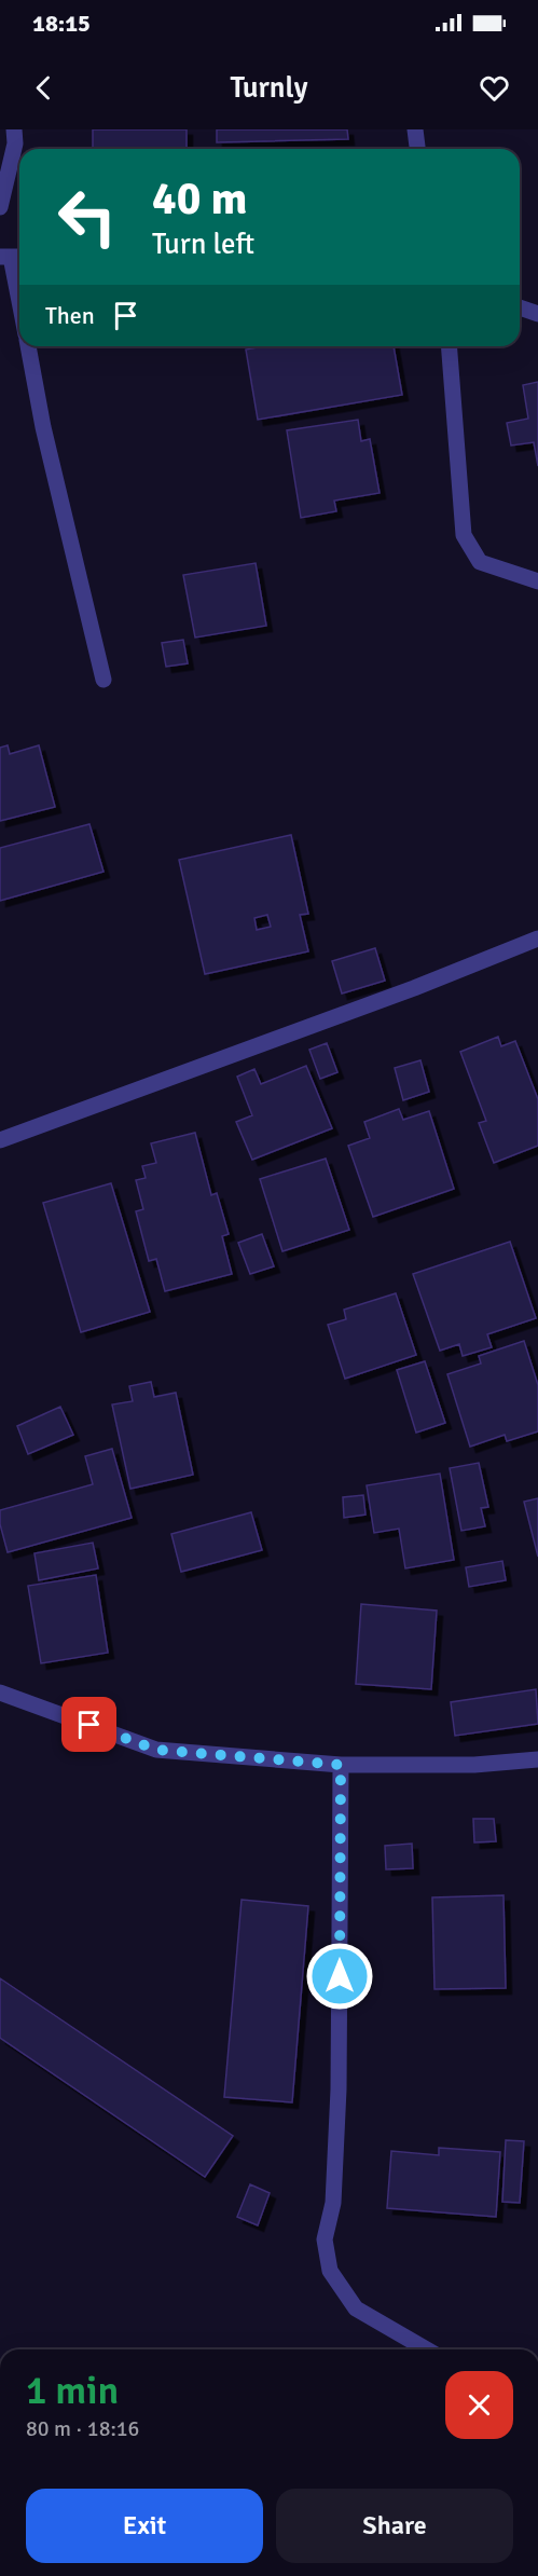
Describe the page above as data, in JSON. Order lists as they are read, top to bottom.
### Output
{
  "page": {
    "status": "18:15",
    "header": "Turnly",
    "turn": ["40 m", "Turn left"],
    "then": "Then",
    "heading": ["1 min", "80 m · 18:16"],
    "buttons": ["Exit", "Share"]
  }
}
